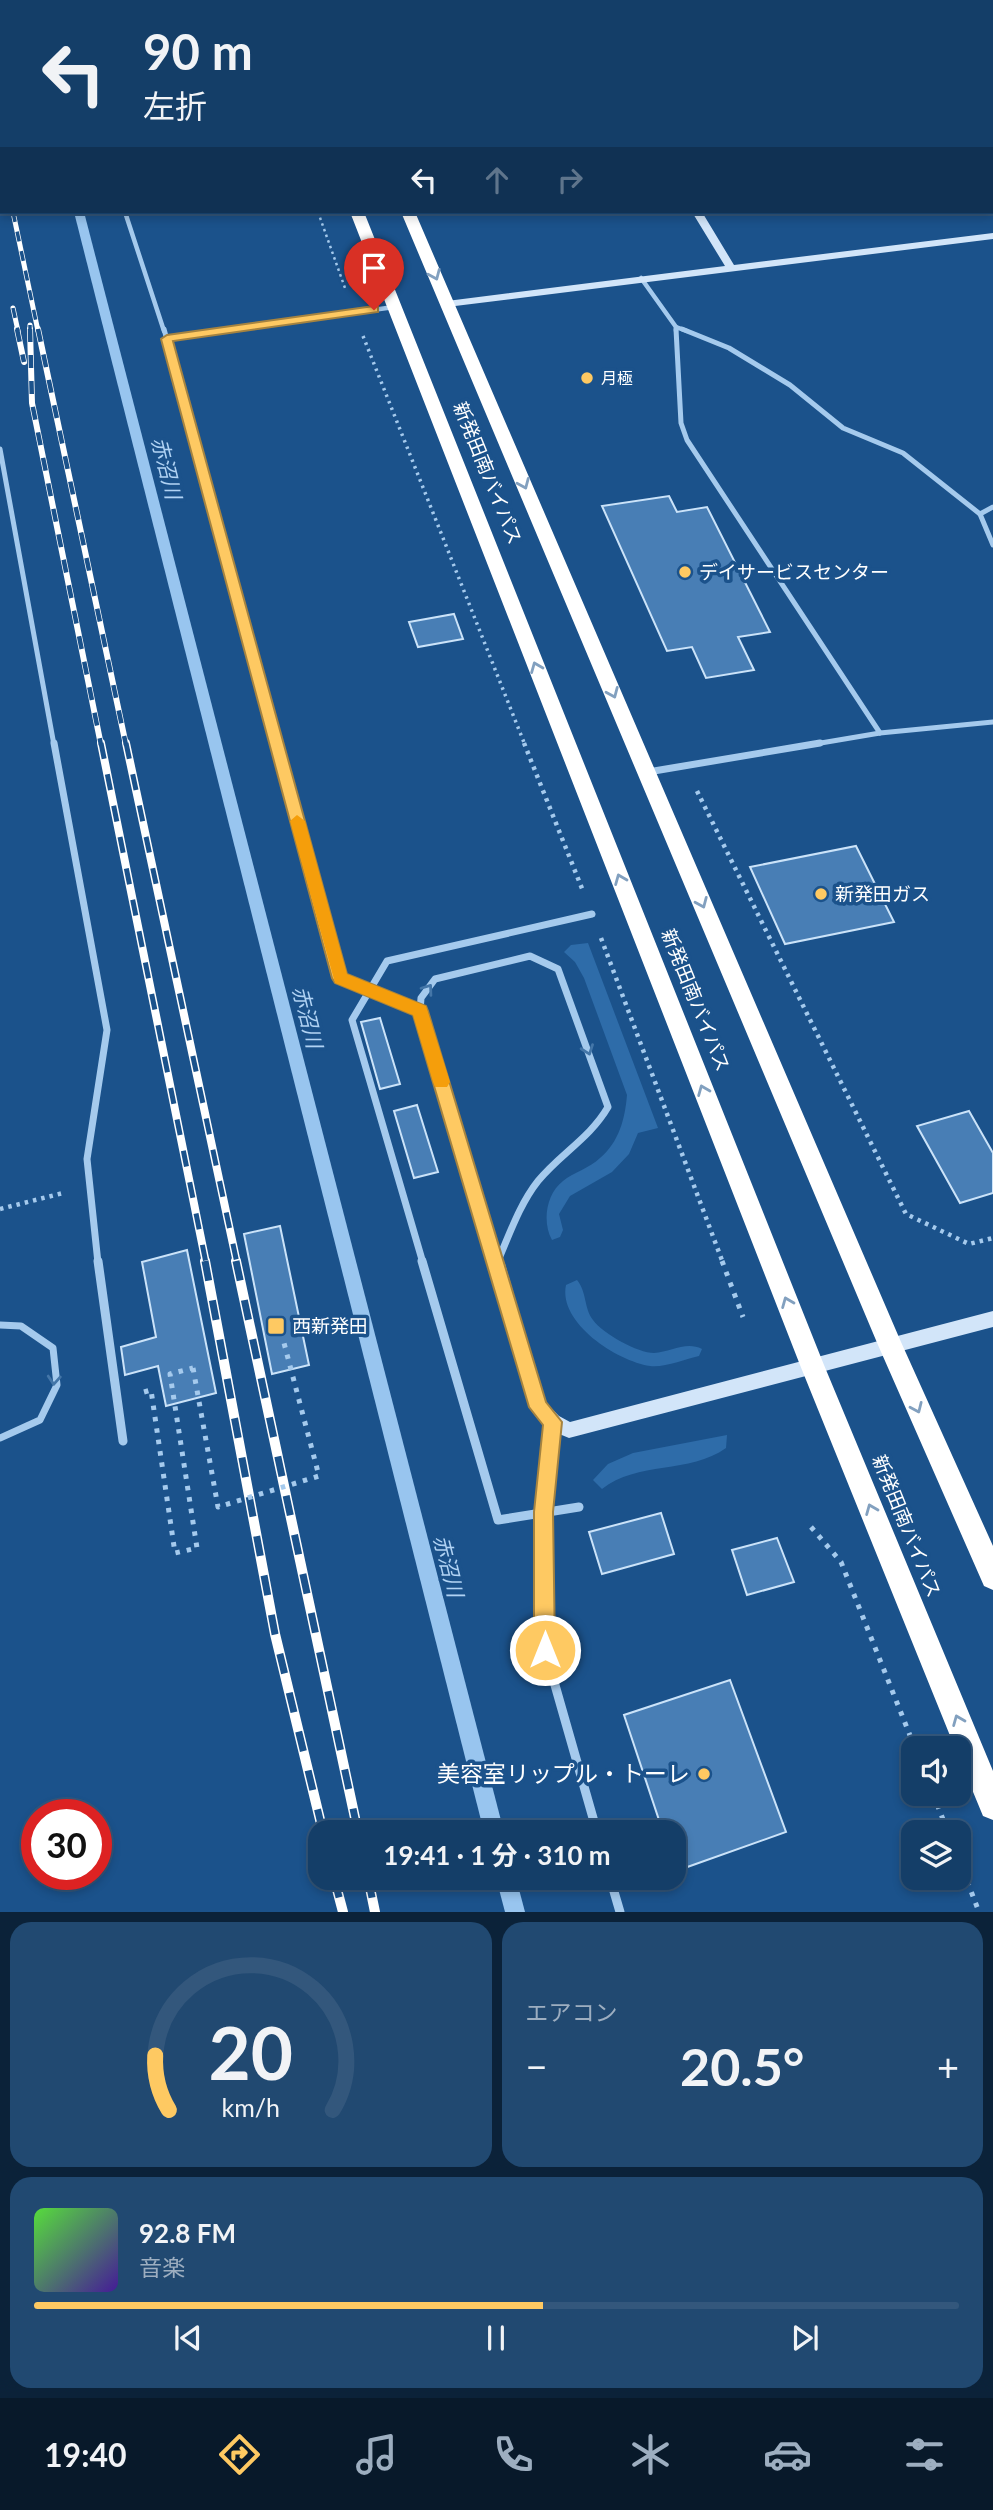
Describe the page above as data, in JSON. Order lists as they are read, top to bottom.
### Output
{
  "streets": {
    "highway": ["新発田南バイパス"]
  },
  "water": ["赤沼川"],
  "places": {
    "other": [
      "月極",
      "デイサービスセンター",
      "新発田ガス",
      "美容室リップル・トーレ"
    ],
    "transit": ["西新発田"]
  },
  "page": {
    "turn": ["90 m", "左折"],
    "limit": "30",
    "trip": "19:41 · 1 分 · 310 m",
    "tile": "エアコン",
    "heat": ["−", "20.5°", "+"],
    "song": ["92.8 FM", "音楽"],
    "tabs": "19:40",
    "gauge": ["20", "km/h"]
  }
}
